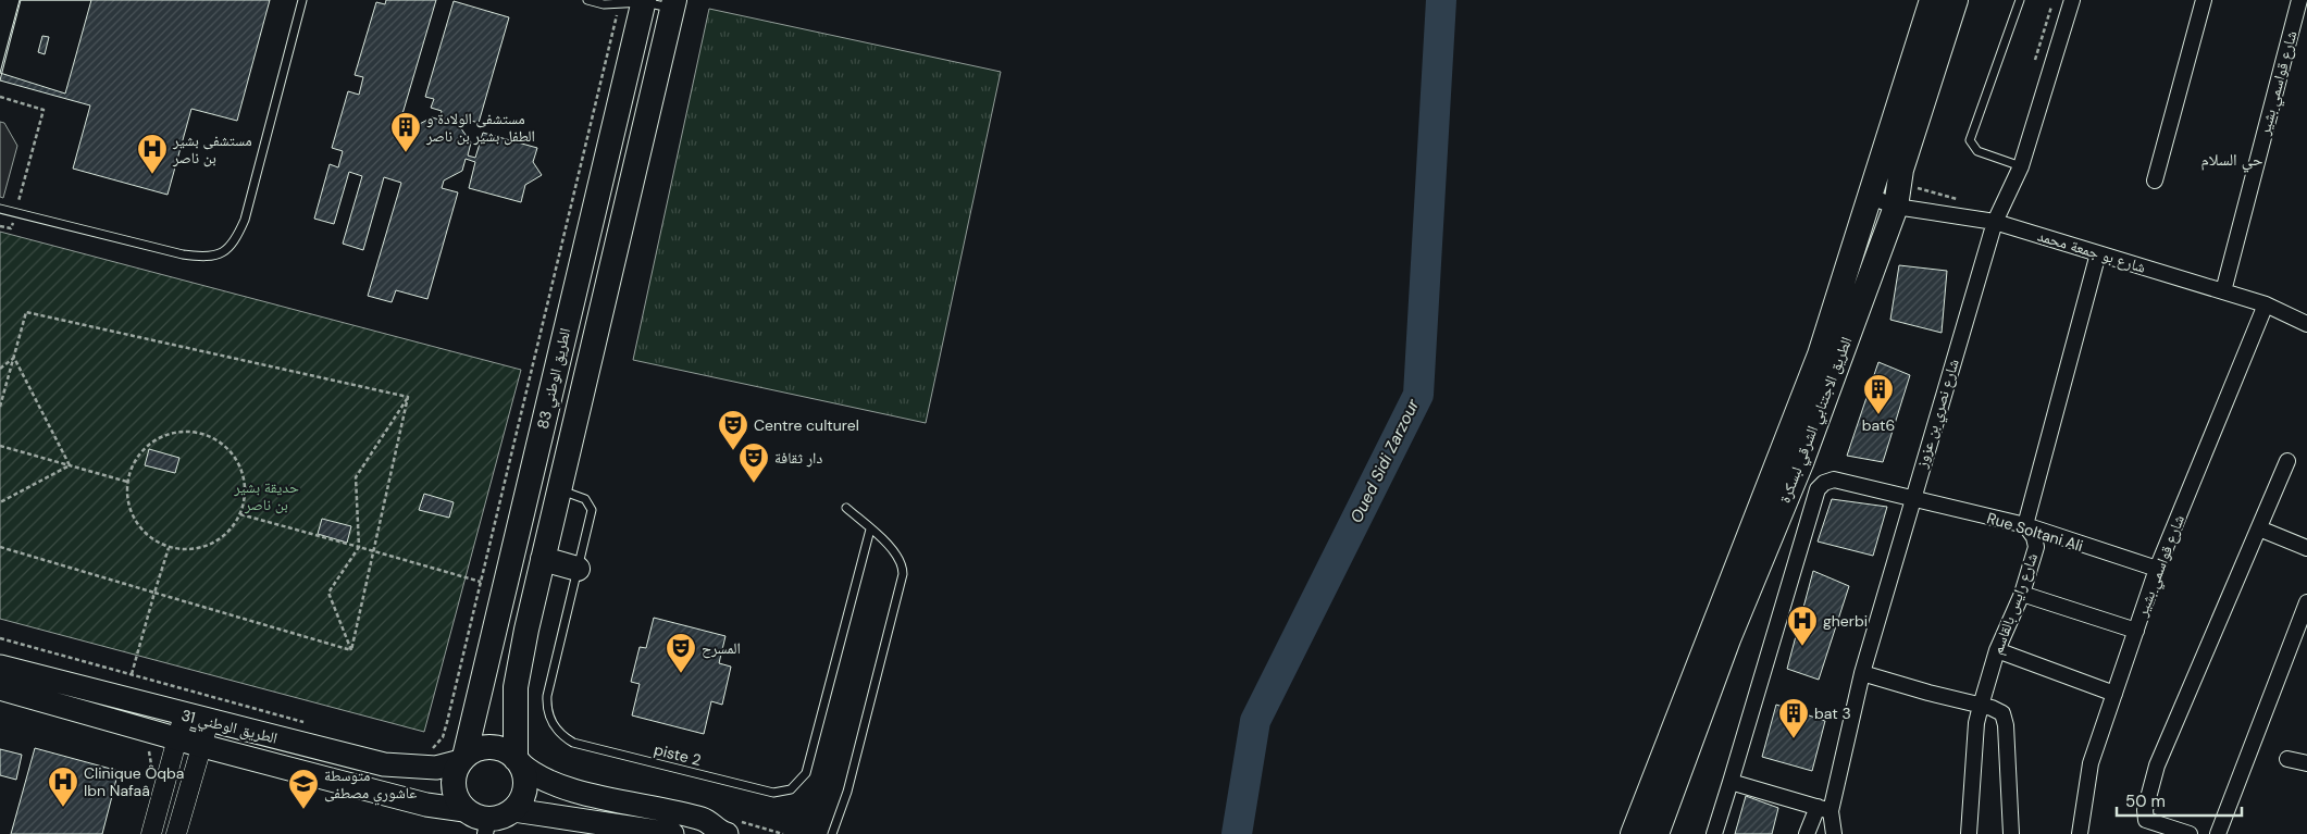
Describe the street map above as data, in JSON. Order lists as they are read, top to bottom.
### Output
{
  "streets": {
    "highway": ["الطريق الوطني 83", "الطريق الاجتنابي الشرقي لبسكرة"],
    "main road": ["الطريق الوطني 31"],
    "street": [
      "شارع قواسمي بشير",
      "شارع بو جمعة محمد",
      "شارع نصري بن عزوز",
      "Rue Soltani Ali",
      "شارع رايس بالقاسم"
    ],
    "lane": ["piste 2"]
  },
  "crossings": [
    ["شارع قواسمي بشير", "شارع بو جمعة محمد"],
    ["شارع قواسمي بشير", "Rue Soltani Ali"],
    ["شارع بو جمعة محمد", "شارع نصري بن عزوز"],
    ["شارع بو جمعة محمد", "الطريق الاجتنابي الشرقي لبسكرة"],
    ["الطريق الوطني 83", "الطريق الوطني 31"],
    ["الطريق الوطني 83", "piste 2"],
    ["شارع نصري بن عزوز", "Rue Soltani Ali"],
    ["Rue Soltani Ali", "شارع رايس بالقاسم"]
  ],
  "districts": ["حي السلام"],
  "water": ["Oued Sidi Zarzour"],
  "parks": ["حديقة بشير بن ناصر"],
  "places": {
    "building": ["مستشفى الولادة و الطفل بشير بن ناصر", "bat6", "bat 3"],
    "hospital": ["مستشفى بشير بن ناصر", "gherbi", "Clinique Ôqba Ibn Nafaâ"],
    "theatre": ["Centre culturel", "دار ثقافة", "المسرح"],
    "school or university": ["متوسطة عاشوري مصطفى"]
  },
  "scale_bar": "50 m"
}
